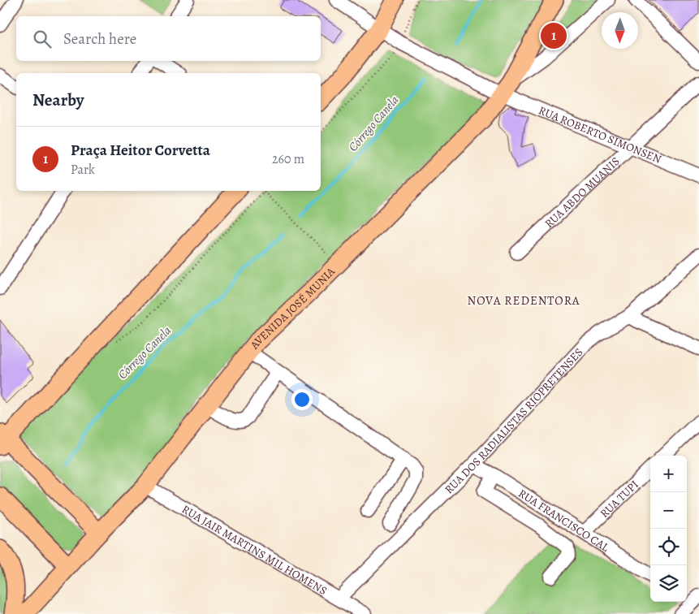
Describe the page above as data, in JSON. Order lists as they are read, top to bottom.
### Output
{
  "streets": {
    "main road": ["AVENIDA JOSÉ MUNIA"],
    "street": [
      "RUA ROBERTO SIMONSEN",
      "RUA ABDO MUANIS",
      "RUA DOS RADIALISTAS RIOPRETENSES",
      "RUA TUPI",
      "RUA FRANCISCO CAL",
      "RUA JAIR MARTINS MIL HOMENS"
    ]
  },
  "crossings": [
    ["RUA ROBERTO SIMONSEN", "RUA ABDO MUANIS"],
    ["RUA ROBERTO SIMONSEN", "AVENIDA JOSÉ MUNIA"],
    ["AVENIDA JOSÉ MUNIA", "RUA JAIR MARTINS MIL HOMENS"],
    ["RUA DOS RADIALISTAS RIOPRETENSES", "RUA FRANCISCO CAL"],
    ["RUA DOS RADIALISTAS RIOPRETENSES", "RUA JAIR MARTINS MIL HOMENS"],
    ["RUA TUPI", "RUA FRANCISCO CAL"]
  ],
  "districts": ["NOVA REDENTORA"],
  "water": ["Córrego Canela"],
  "north": "bottom",
  "page": {
    "search": "Search here",
    "pins": "1",
    "heading": "Nearby",
    "list": [
      {
        "mark": "1",
        "name": "Praça Heitor Corvetta",
        "note": "Park",
        "value": "260 m"
      }
    ],
    "map_buttons": ["+", "−"]
  }
}
